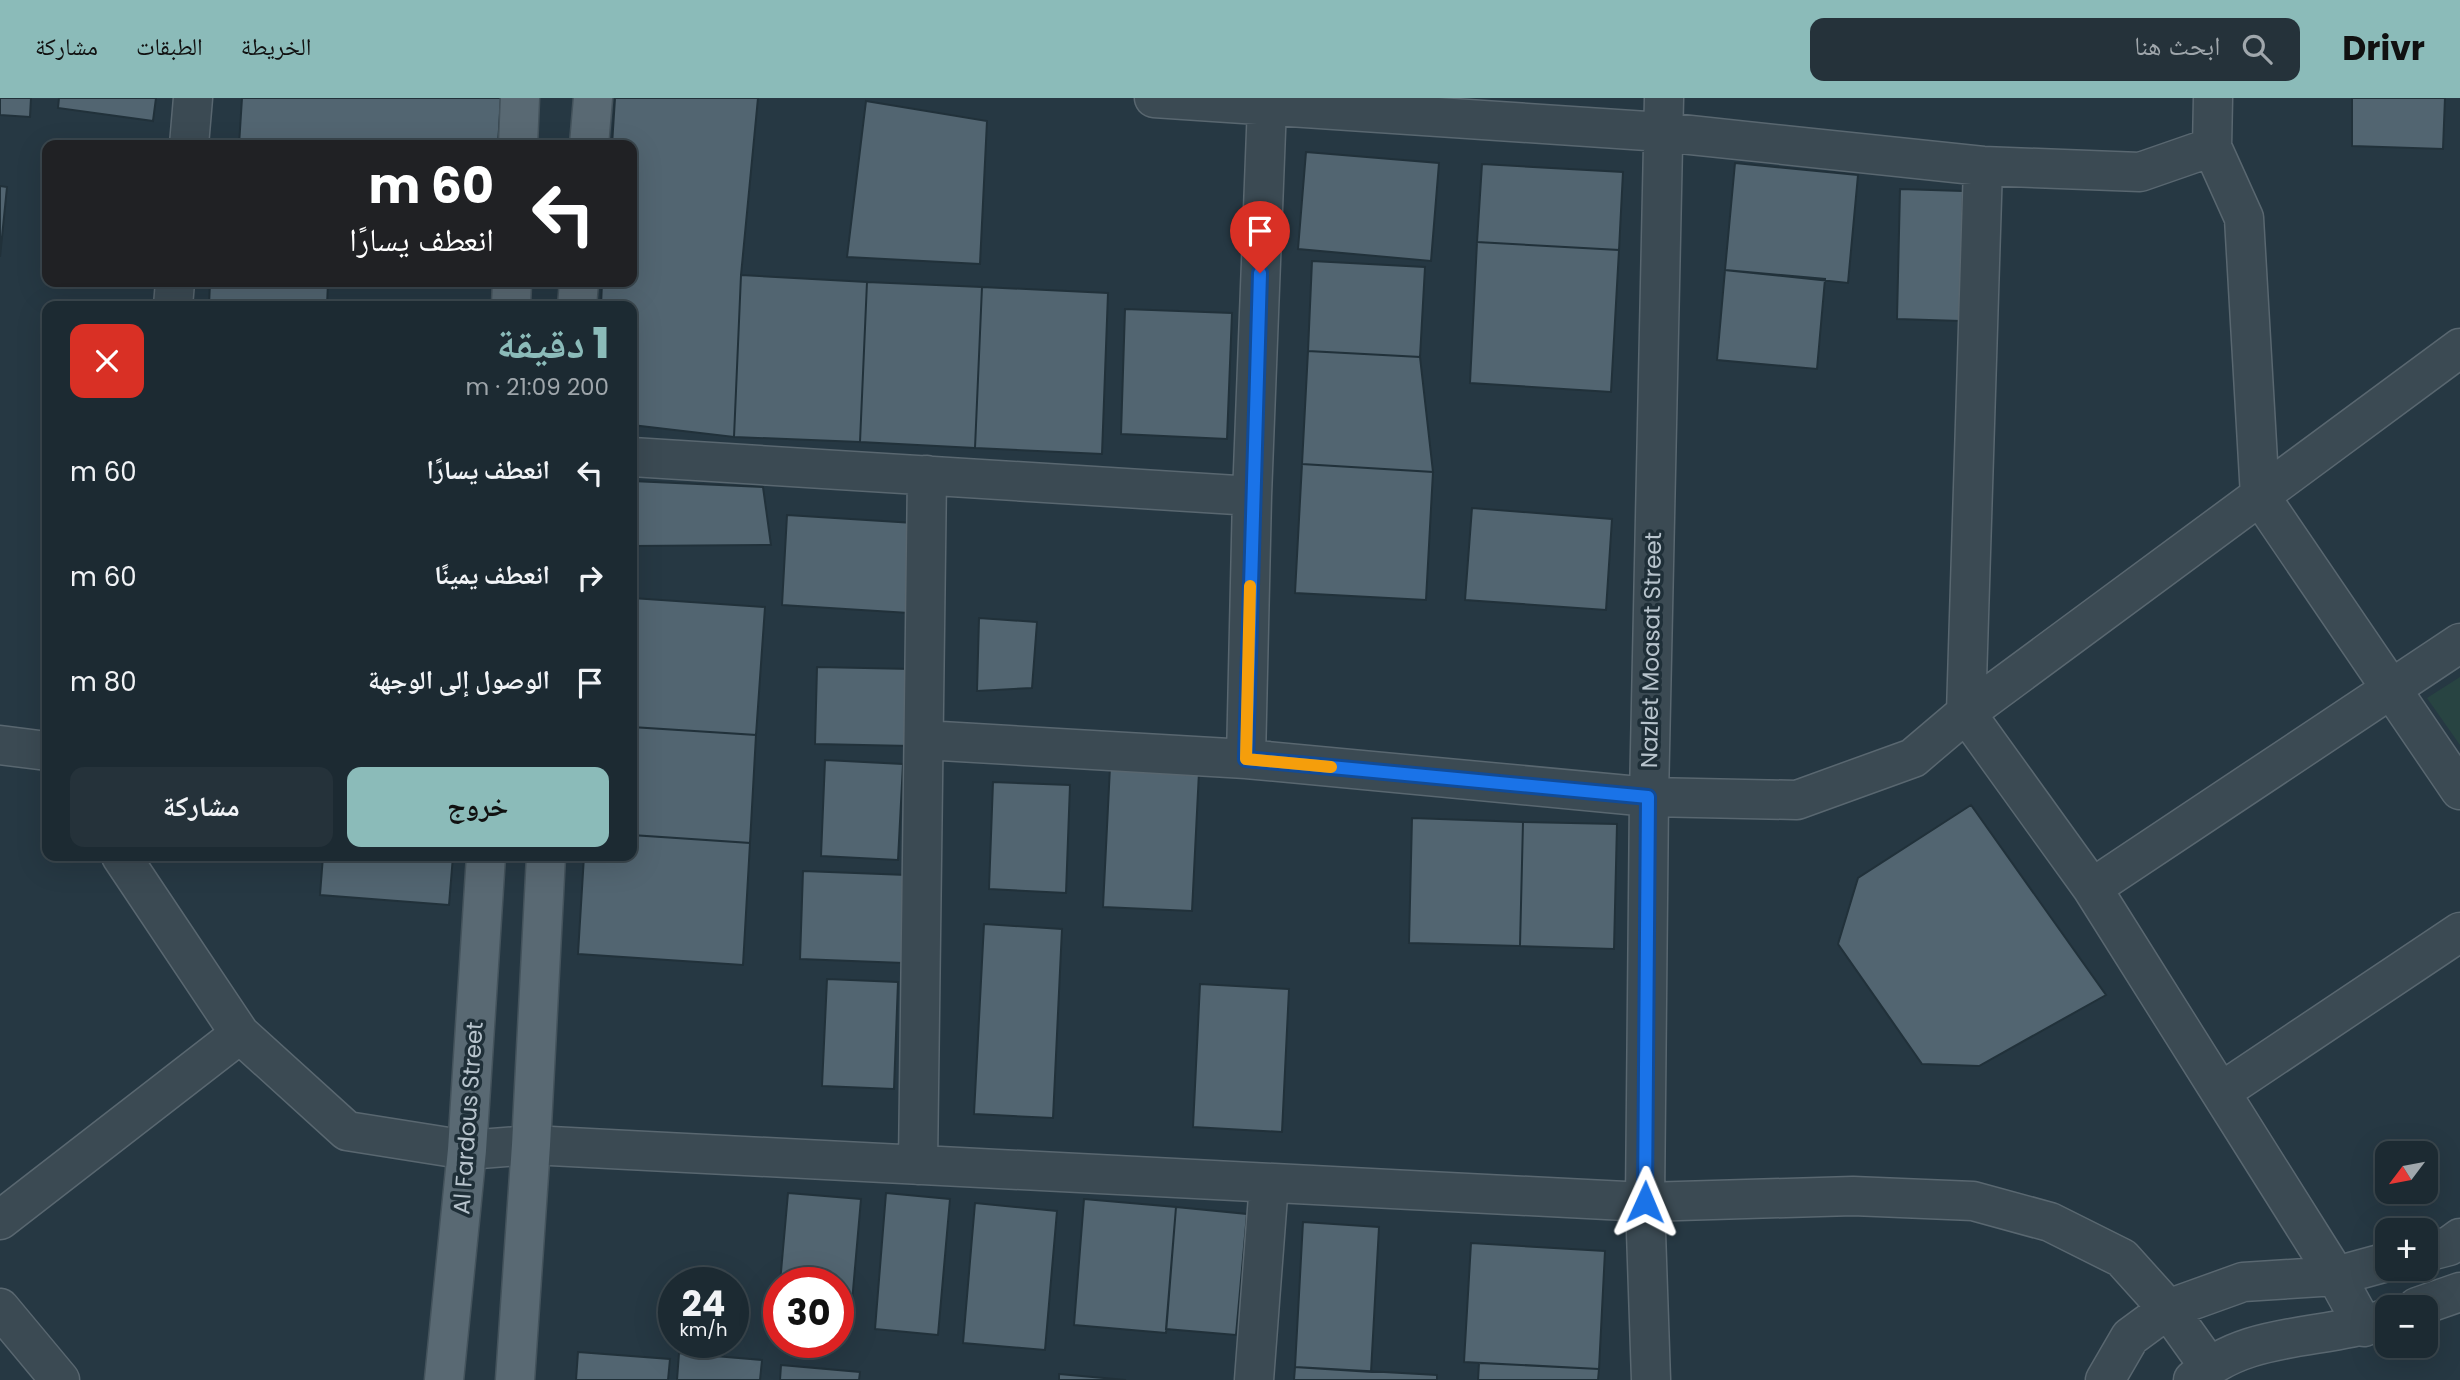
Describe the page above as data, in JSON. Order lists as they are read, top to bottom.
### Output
{
  "streets": {
    "main road": ["Al Fardous Street"],
    "street": ["Nazlet Moasat Street"]
  },
  "north": "bottom left",
  "page": {
    "header": "Drivr",
    "search": "ابحث هنا",
    "nav": ["الخريطة", "الطبقات", "مشاركة"],
    "turn": ["60 m", "انعطف يسارًا"],
    "heading": ["1 دقيقة", "200 m · 21:09"],
    "list": [
      {
        "name": "انعطف يسارًا",
        "value": "60 m"
      },
      {
        "name": "انعطف يمينًا",
        "value": "60 m"
      },
      {
        "name": "الوصول إلى الوجهة",
        "value": "80 m"
      }
    ],
    "buttons": ["خروج", "مشاركة"],
    "map_buttons": ["+", "−"],
    "speed": "24 km/h",
    "limit": "30"
  }
}
